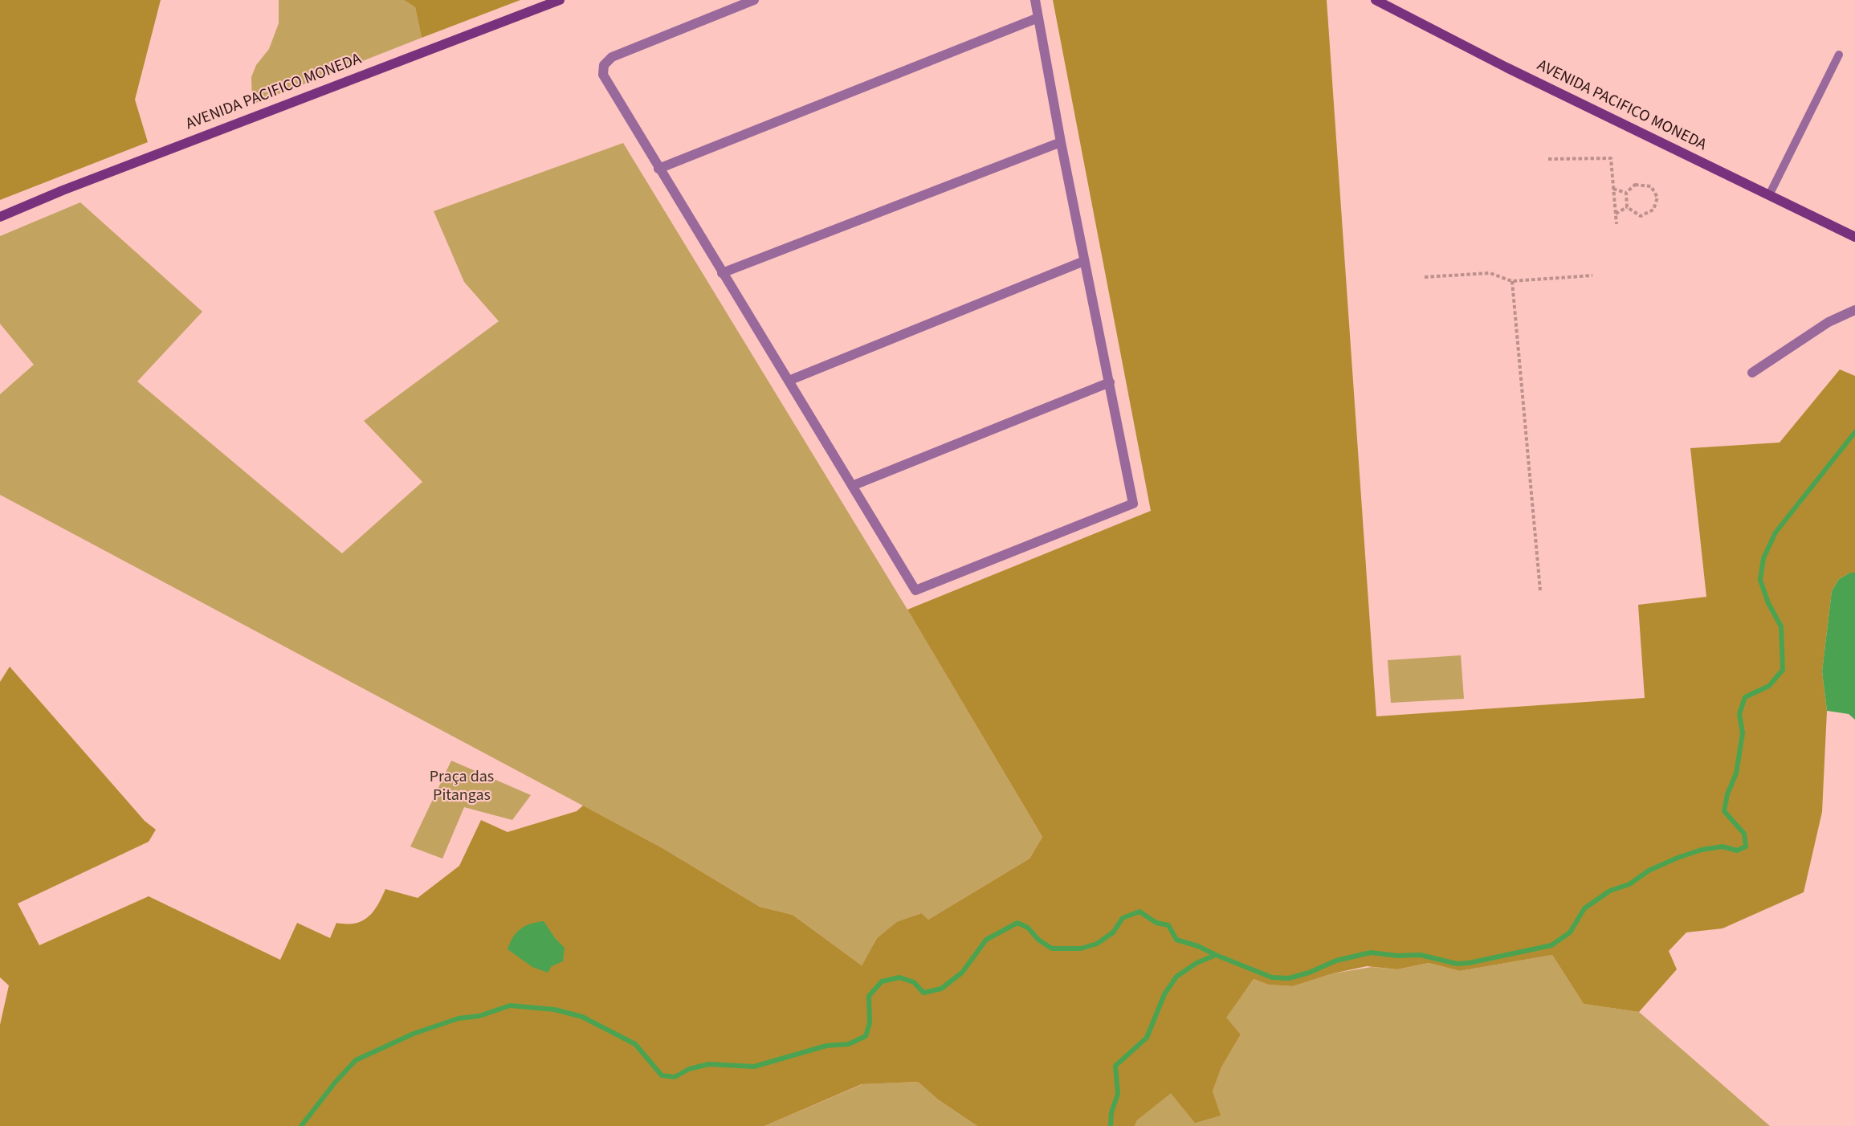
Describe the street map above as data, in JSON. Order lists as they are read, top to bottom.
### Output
{
  "streets": {
    "street": ["AVENIDA PACIFICO MONEDA"]
  },
  "parks": ["Praça das Pitangas"]
}
